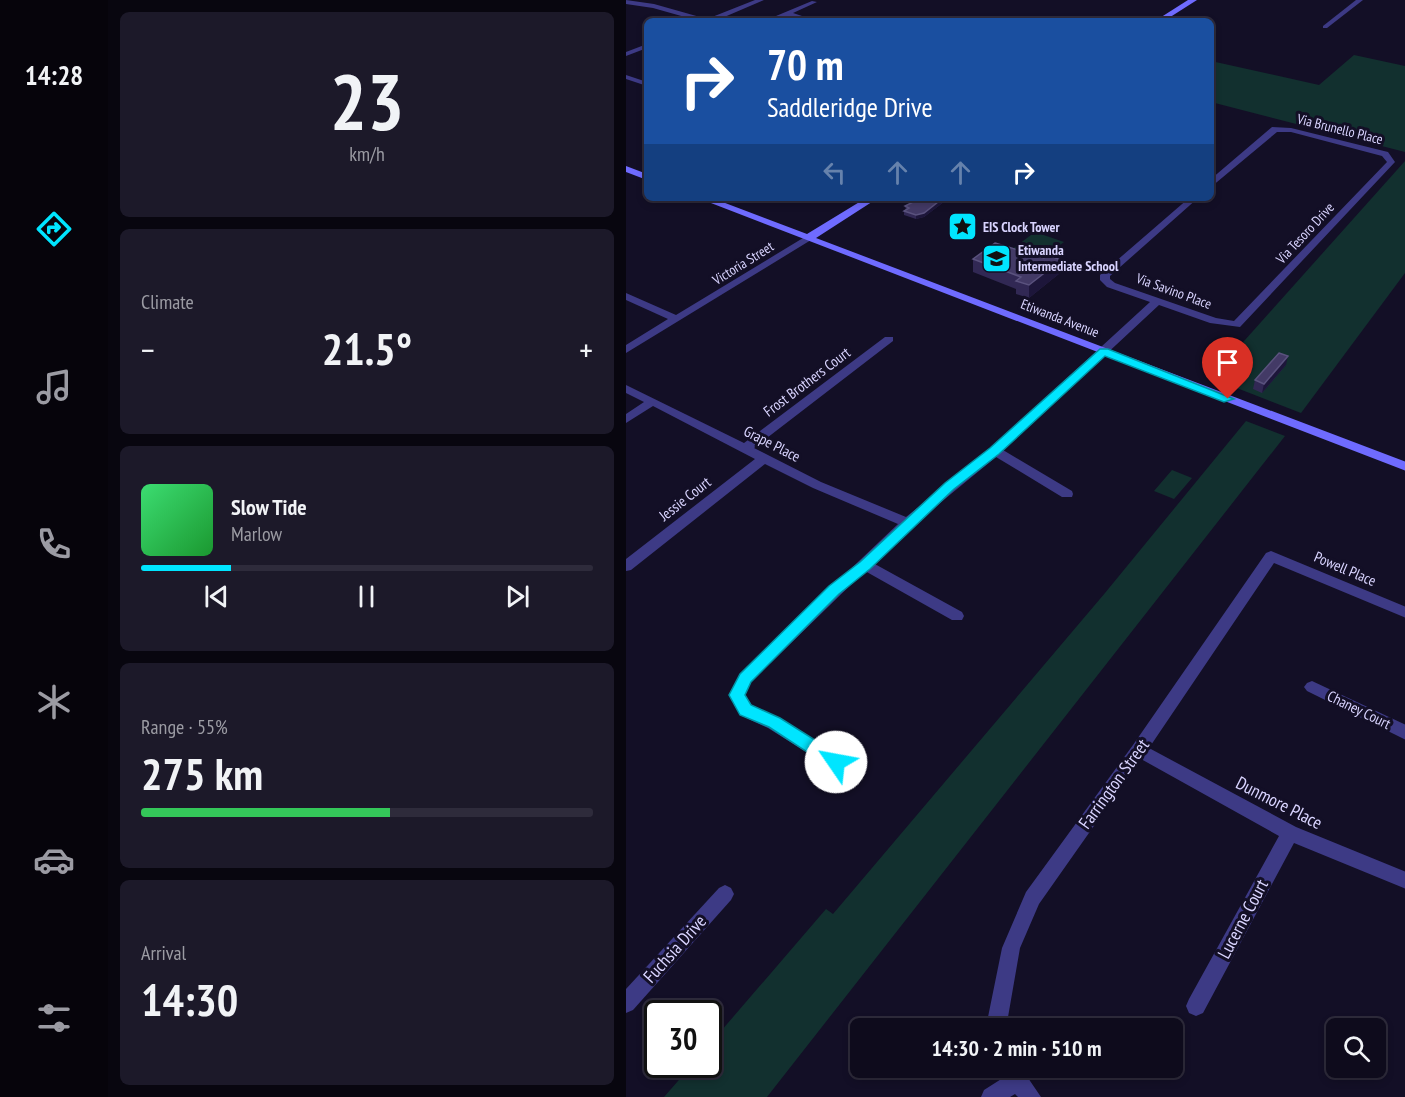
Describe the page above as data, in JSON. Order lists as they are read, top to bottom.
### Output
{
  "streets": {
    "street": [
      "Via Brunello Place",
      "Via Tesoro Drive",
      "Victoria Street",
      "Via Savino Place",
      "Etiwanda Avenue",
      "Frost Brothers Court",
      "Grape Place",
      "Jessie Court",
      "Powell Place",
      "Chaney Court",
      "Farrington Street",
      "Dunmore Place",
      "Lucerne Court",
      "Fuchsia Drive"
    ]
  },
  "crossings": [
    ["Via Brunello Place", "Via Tesoro Drive"],
    ["Via Tesoro Drive", "Via Savino Place"],
    ["Victoria Street", "Etiwanda Avenue"],
    ["Frost Brothers Court", "Grape Place"],
    ["Grape Place", "Jessie Court"],
    ["Powell Place", "Farrington Street"],
    ["Farrington Street", "Dunmore Place"],
    ["Dunmore Place", "Lucerne Court"]
  ],
  "places": {
    "place": ["EIS Clock Tower"],
    "school or university": ["Etiwanda Intermediate School"]
  },
  "page": {
    "tabs": "14:28",
    "tile": [
      ["23", "km/h"],
      "Climate",
      ["Range · 55%", "275 km"],
      ["Arrival", "14:30"]
    ],
    "turn": ["70 m", "Saddleridge Drive"],
    "heat": ["−", "21.5°", "+"],
    "song": ["Slow Tide", "Marlow"],
    "limit": "30",
    "trip": "14:30 · 2 min · 510 m"
  }
}
